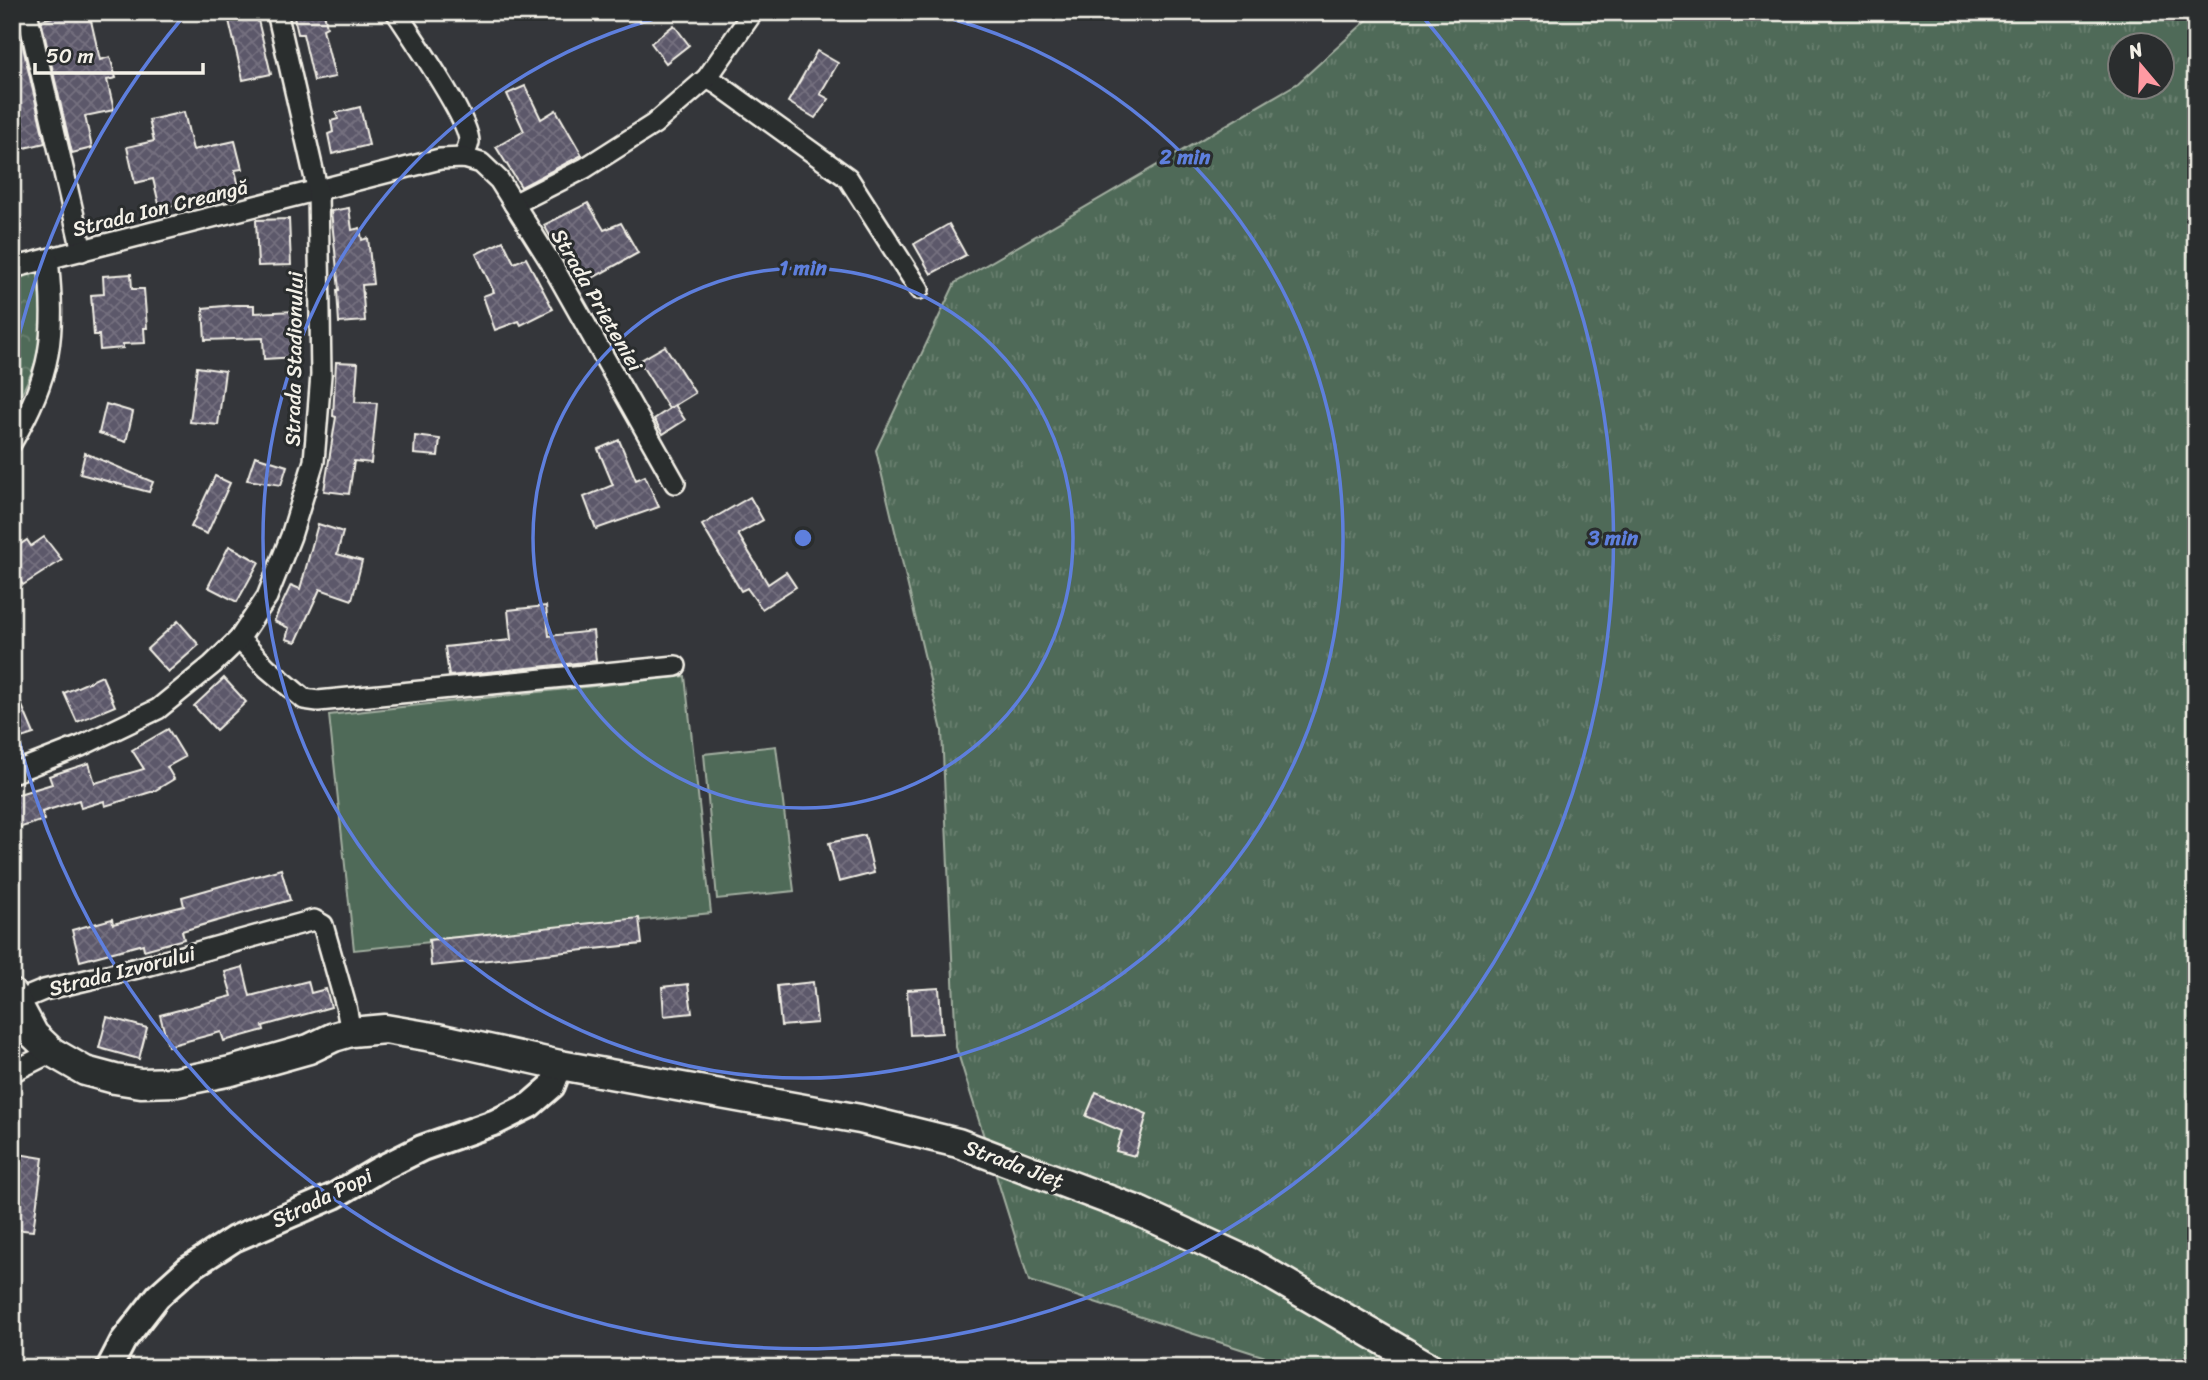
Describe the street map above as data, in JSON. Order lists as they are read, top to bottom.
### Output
{
  "streets": {
    "main road": ["Strada Izvorului", "Strada Jieț"],
    "street": [
      "Strada Ion Creangă",
      "Strada Prieteniei",
      "Strada Stadionului",
      "Strada Popi"
    ]
  },
  "crossings": [
    ["Strada Ion Creangă", "Strada Stadionului"],
    ["Strada Izvorului", "Strada Jieț"],
    ["Strada Izvorului", "Strada Popi"],
    ["Strada Jieț", "Strada Popi"]
  ],
  "scale_bar": "50 m",
  "north": "top",
  "rings": ["2 min", "1 min", "3 min"]
}
